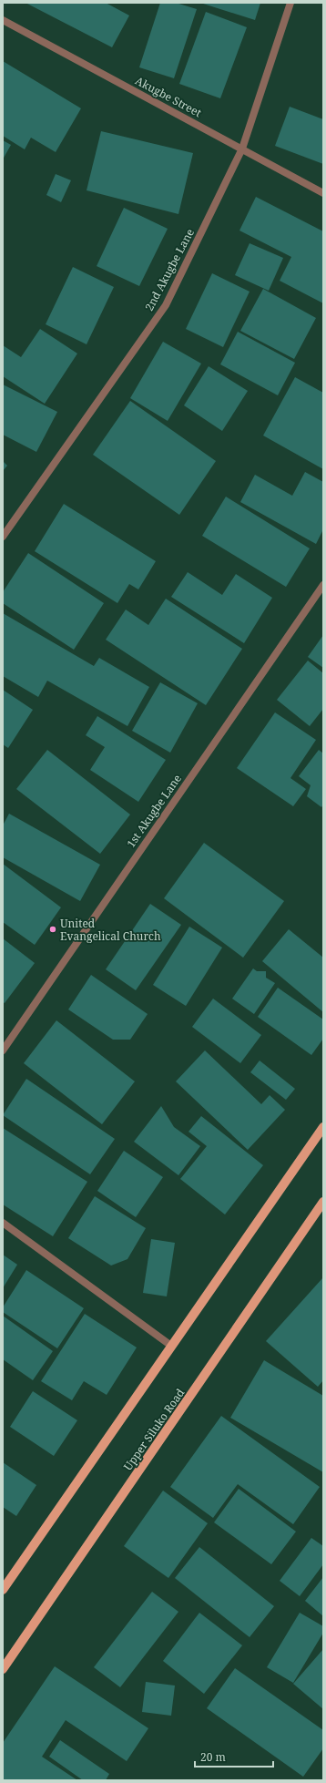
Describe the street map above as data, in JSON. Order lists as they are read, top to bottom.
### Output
{
  "streets": {
    "main road": ["Upper Siluko Road"],
    "street": ["Akugbe Street", "2nd Akugbe Lane", "1st Akugbe Lane"]
  },
  "crossings": [
    ["Akugbe Street", "2nd Akugbe Lane"]
  ],
  "places": ["United Evangelical Church"],
  "scale_bar": "20 m"
}
